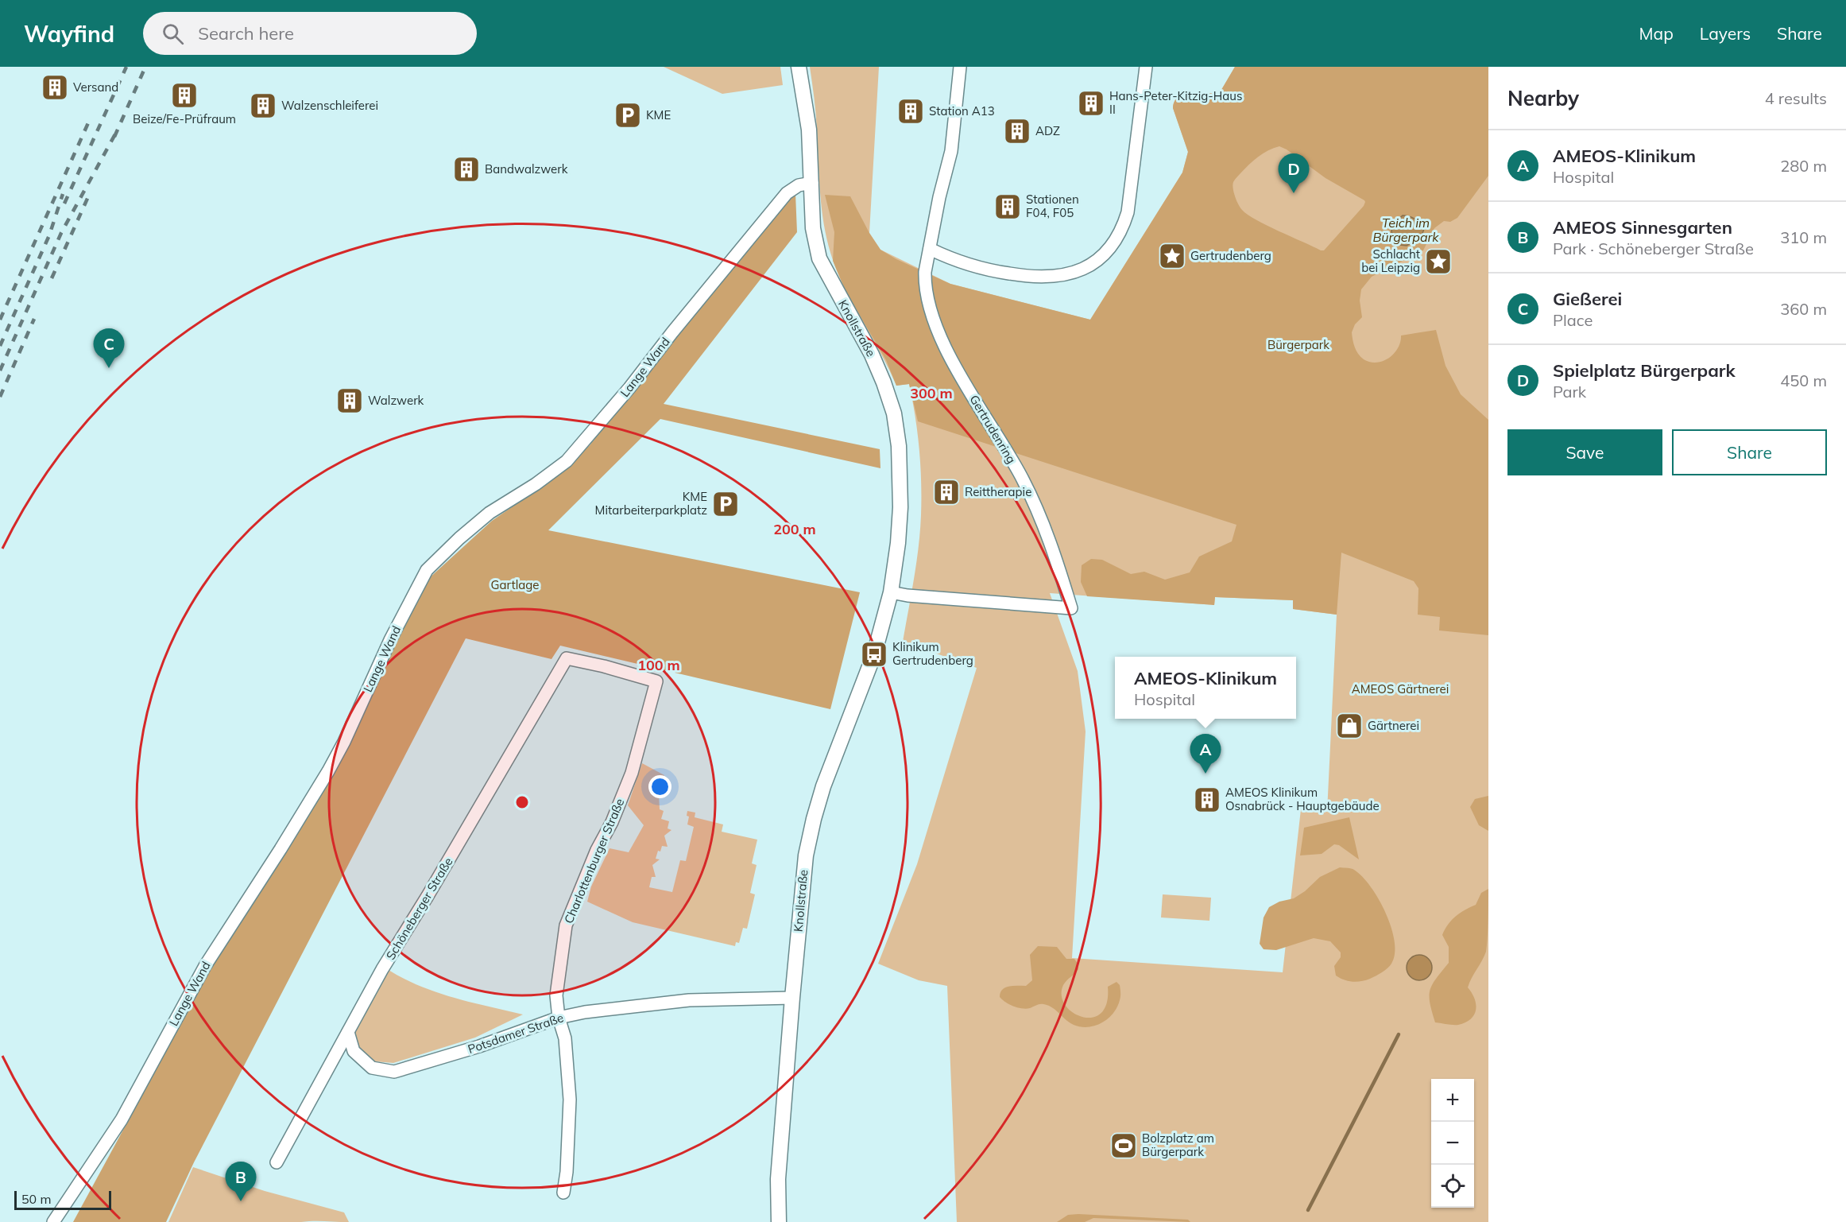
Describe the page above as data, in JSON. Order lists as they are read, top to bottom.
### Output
{
  "streets": {
    "street": [
      "Knollstraße",
      "Lange Wand",
      "Gertrudenring",
      "Charlottenburger Straße",
      "Schöneberger Straße",
      "Potsdamer Straße"
    ]
  },
  "crossings": [
    ["Knollstraße", "Lange Wand"],
    ["Knollstraße", "Gertrudenring"],
    ["Knollstraße", "Potsdamer Straße"],
    ["Charlottenburger Straße", "Schöneberger Straße"],
    ["Charlottenburger Straße", "Potsdamer Straße"],
    ["Schöneberger Straße", "Potsdamer Straße"]
  ],
  "water": ["Teich im Bürgerpark"],
  "parks": ["Bürgerpark", "Gartlage", "AMEOS Gärtnerei"],
  "places": {
    "building": [
      "Versand",
      "Beize/Fe-Prüfraum",
      "Hans-Peter-Kitzig-Haus II",
      "Walzenschleiferei",
      "Station A13",
      "ADZ",
      "Bandwalzwerk",
      "Stationen F04, F05",
      "Walzwerk",
      "Reittherapie",
      "AMEOS Klinikum Osnabrück - Hauptgebäude"
    ],
    "parking": ["KME", "KME Mitarbeiterparkplatz"],
    "place": ["Gertrudenberg", "Schlacht bei Leipzig"],
    "bus stop": ["Klinikum Gertrudenberg"],
    "shop": ["Gärtnerei"],
    "sports": ["Bolzplatz am Bürgerpark"]
  },
  "scale_bar": "50 m",
  "page": {
    "header": "Wayfind",
    "search": "Search here",
    "nav": ["Map", "Layers", "Share"],
    "heading": ["Nearby", "4 results"],
    "list": [
      {
        "mark": "A",
        "name": "AMEOS-Klinikum",
        "note": "Hospital",
        "value": "280 m"
      },
      {
        "mark": "B",
        "name": "AMEOS Sinnesgarten",
        "note": "Park · Schöneberger Straße",
        "value": "310 m"
      },
      {
        "mark": "C",
        "name": "Gießerei",
        "note": "Place",
        "value": "360 m"
      },
      {
        "mark": "D",
        "name": "Spielplatz Bürgerpark",
        "note": "Park",
        "value": "450 m"
      }
    ],
    "pins": [
      "D",
      "C",
      "A",
      "B"
    ],
    "buttons": ["Save", "Share"],
    "popup": ["AMEOS-Klinikum", "Hospital"],
    "map_buttons": ["+", "−"],
    "scale": "50 m"
  },
  "rings": ["300 m", "200 m", "100 m"]
}
